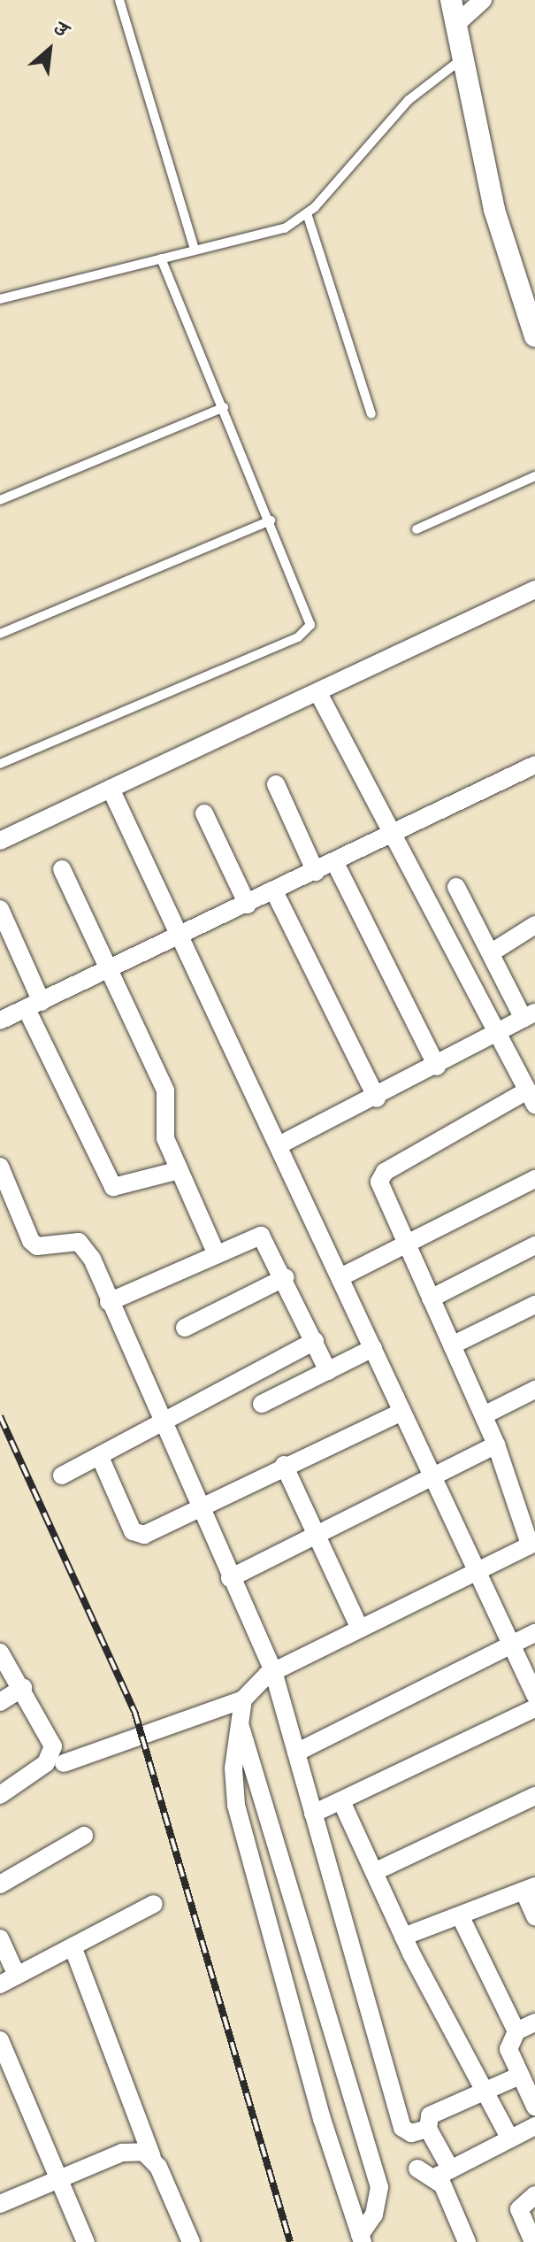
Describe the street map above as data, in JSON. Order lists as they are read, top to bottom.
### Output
{
  "north": "top right"
}
